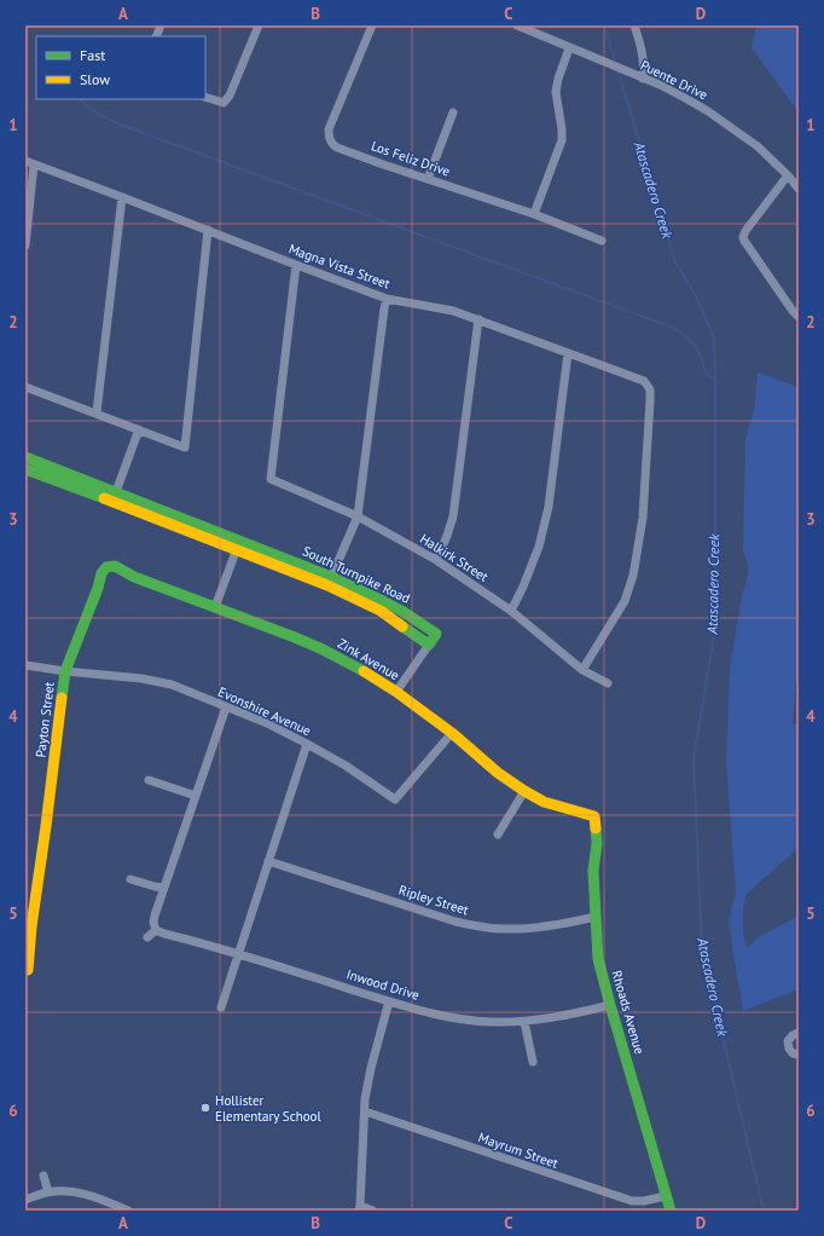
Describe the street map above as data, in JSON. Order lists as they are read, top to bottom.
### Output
{
  "streets": {
    "street": [
      "Puente Drive",
      "Los Feliz Drive",
      "Magna Vista Street",
      "Halkirk Street",
      "South Turnpike Road",
      "Zink Avenue",
      "Evonshire Avenue",
      "Payton Street",
      "Ripley Street",
      "Inwood Drive",
      "Rhoads Avenue",
      "Mayrum Street"
    ]
  },
  "crossings": [
    ["Magna Vista Street", "Halkirk Street"],
    ["Zink Avenue", "Evonshire Avenue"],
    ["Zink Avenue", "Payton Street"],
    ["Zink Avenue", "Rhoads Avenue"],
    ["Evonshire Avenue", "Payton Street"],
    ["Ripley Street", "Rhoads Avenue"],
    ["Inwood Drive", "Rhoads Avenue"],
    ["Rhoads Avenue", "Mayrum Street"]
  ],
  "water": ["Atascadero Creek"],
  "places": ["Hollister Elementary School"],
  "legend": ["Fast", "Slow"],
  "grid": {
    "columns": [
      "A",
      "B",
      "C",
      "D"
    ],
    "rows": [
      "1",
      "2",
      "3",
      "4",
      "5",
      "6"
    ]
  }
}
